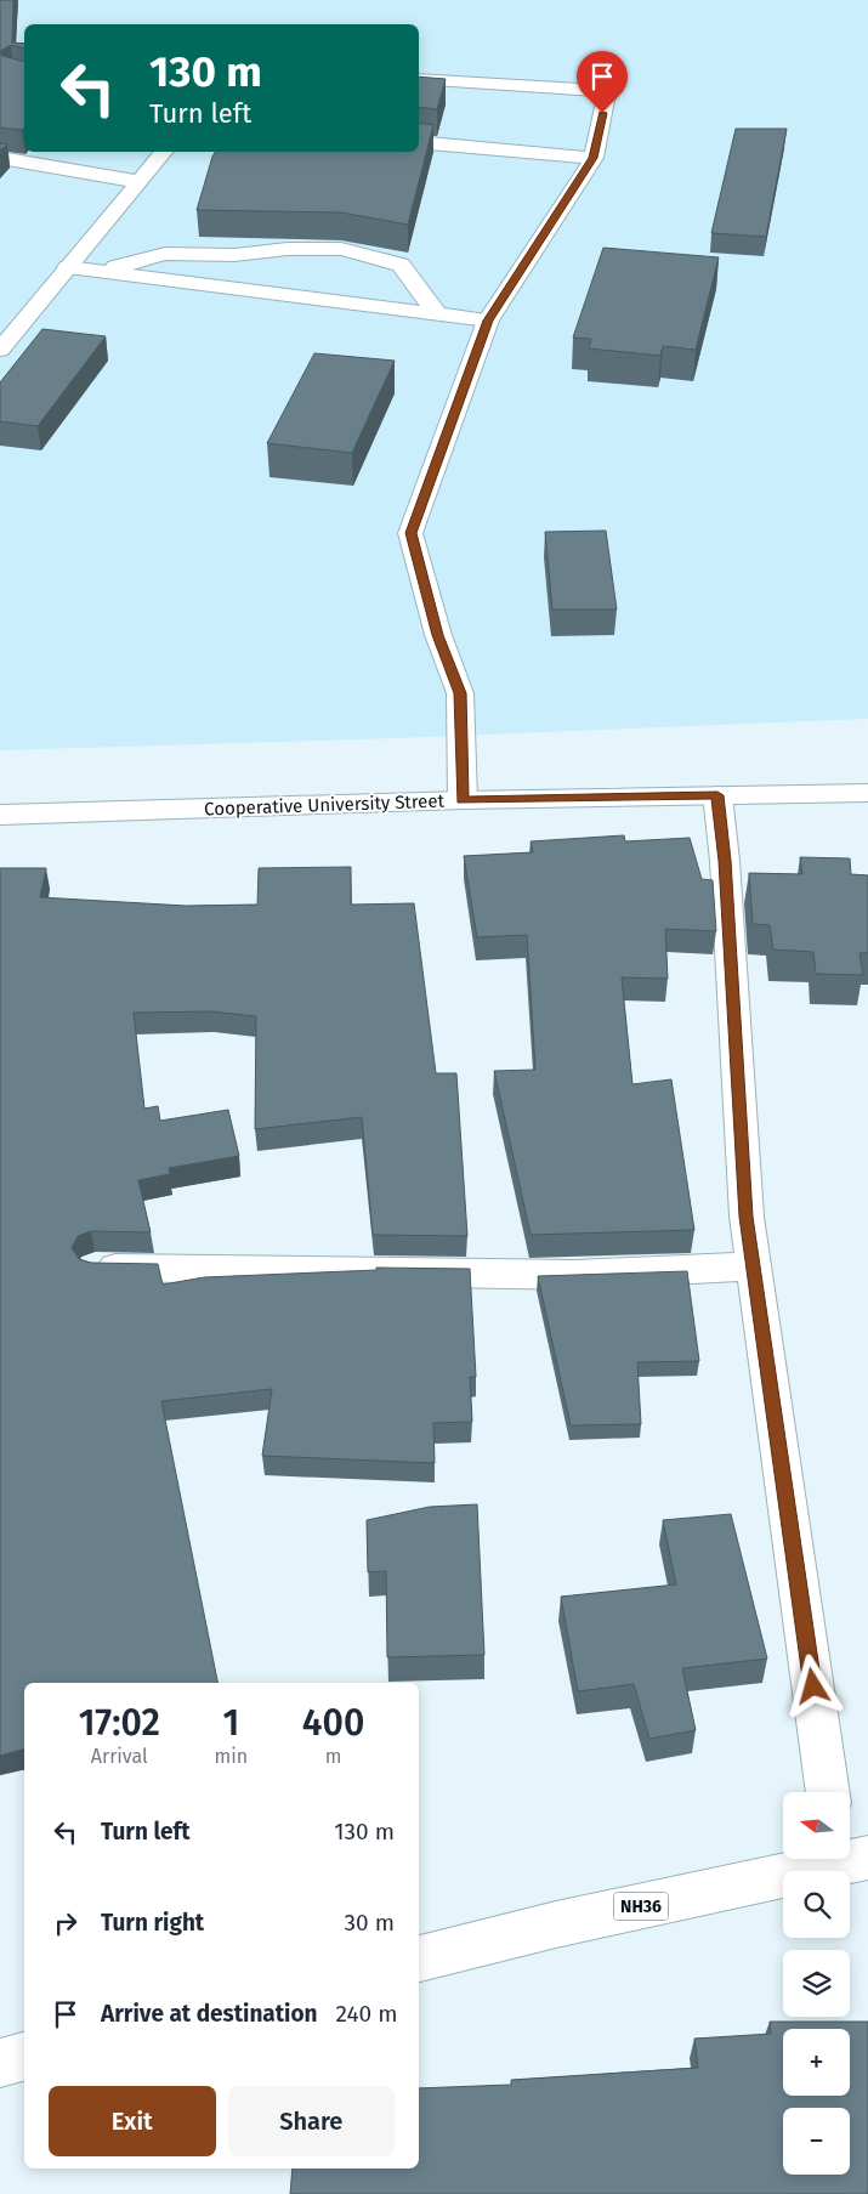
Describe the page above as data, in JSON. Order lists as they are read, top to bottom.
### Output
{
  "streets": {
    "main road": ["Cooperative University Street", "NH36"]
  },
  "north": "left",
  "page": {
    "turn": ["130 m", "Turn left"],
    "eta": [
      "17:02",
      "Arrival",
      "1",
      "min",
      "400",
      "m"
    ],
    "list": [
      {
        "name": "Turn left",
        "value": "130 m"
      },
      {
        "name": "Turn right",
        "value": "30 m"
      },
      {
        "name": "Arrive at destination",
        "value": "240 m"
      }
    ],
    "map_buttons": ["+", "−"],
    "buttons": ["Exit", "Share"]
  }
}
